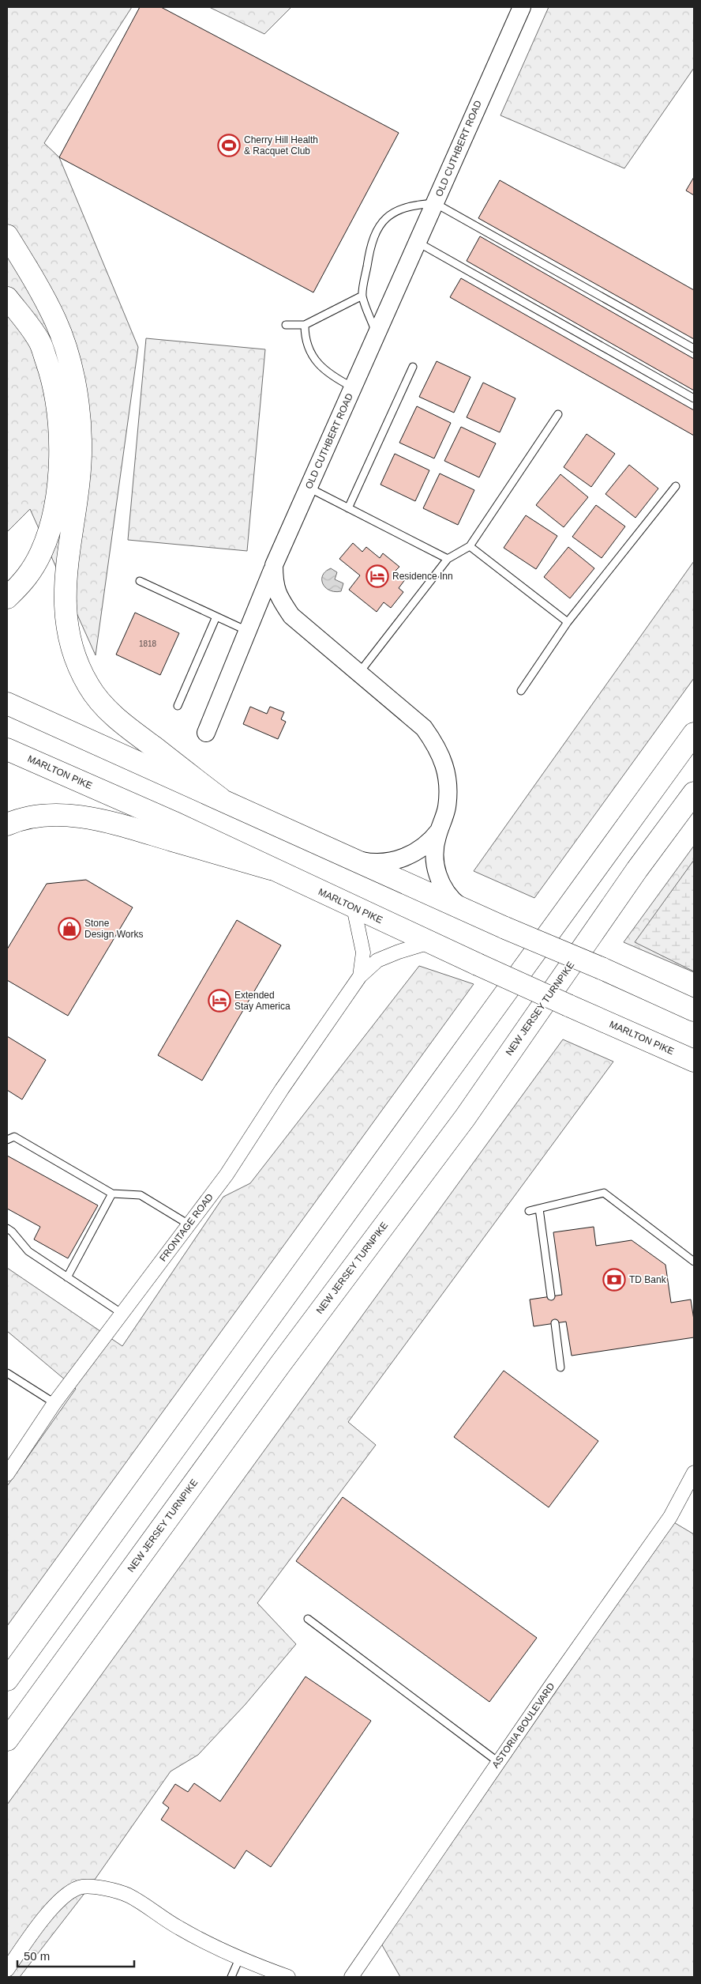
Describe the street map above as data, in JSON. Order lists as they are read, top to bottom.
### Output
{
  "streets": {
    "highway": ["MARLTON PIKE", "NEW JERSEY TURNPIKE"],
    "street": ["OLD CUTHBERT ROAD", "FRONTAGE ROAD", "ASTORIA BOULEVARD"]
  },
  "crossings": [
    ["MARLTON PIKE", "FRONTAGE ROAD"]
  ],
  "places": {
    "sports": ["Cherry Hill Health & Racquet Club"],
    "hotel": ["Residence Inn", "Extended Stay America"],
    "shop": ["Stone Design Works"],
    "bank": ["TD Bank"]
  },
  "house_numbers": ["1818"],
  "scale_bar": "50 m"
}
